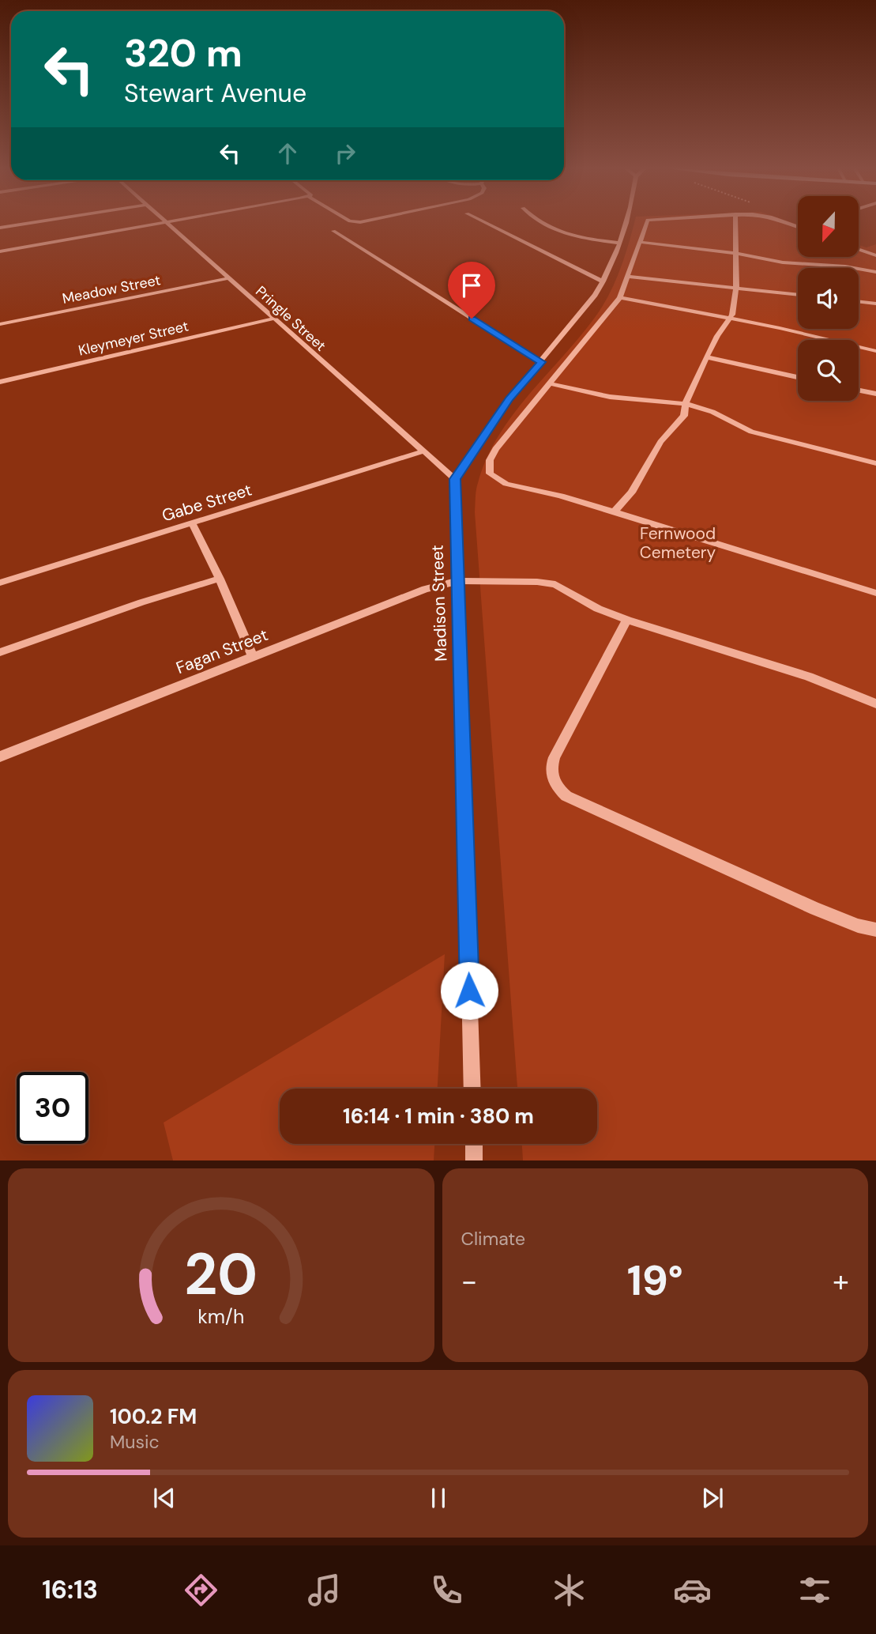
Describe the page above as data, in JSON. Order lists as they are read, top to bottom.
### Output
{
  "streets": {
    "street": [
      "Meadow Street",
      "Pringle Street",
      "Kleymeyer Street",
      "Gabe Street",
      "Madison Street",
      "Fagan Street"
    ]
  },
  "crossings": [
    ["Meadow Street", "Pringle Street"],
    ["Pringle Street", "Kleymeyer Street"],
    ["Pringle Street", "Gabe Street"],
    ["Pringle Street", "Madison Street"],
    ["Madison Street", "Fagan Street"]
  ],
  "parks": ["Fernwood Cemetery"],
  "north": "bottom",
  "page": {
    "turn": ["320 m", "Stewart Avenue"],
    "limit": "30",
    "trip": "16:14 · 1 min · 380 m",
    "tile": "Climate",
    "heat": ["−", "19°", "+"],
    "song": ["100.2 FM", "Music"],
    "tabs": "16:13",
    "gauge": ["20", "km/h"]
  }
}
